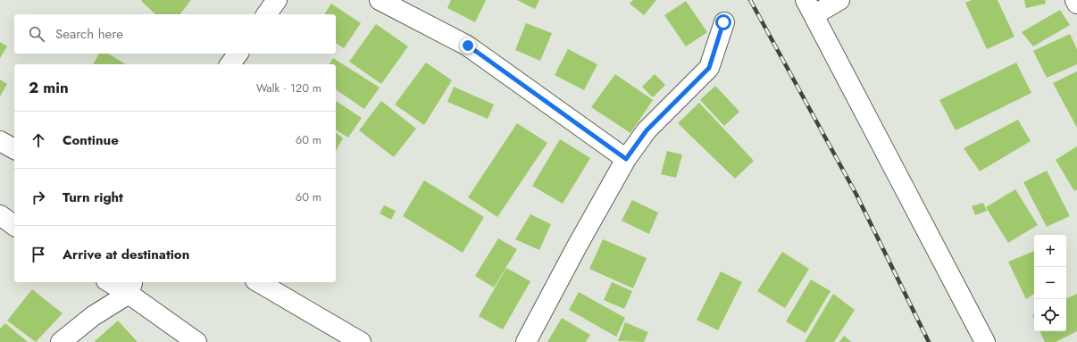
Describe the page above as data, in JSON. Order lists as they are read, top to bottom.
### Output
{
  "page": {
    "search": "Search here",
    "heading": ["2 min", "Walk · 120 m"],
    "list": [
      ["Continue", "60 m"],
      ["Turn right", "60 m"],
      "Arrive at destination"
    ],
    "map_buttons": ["+", "−"]
  }
}
